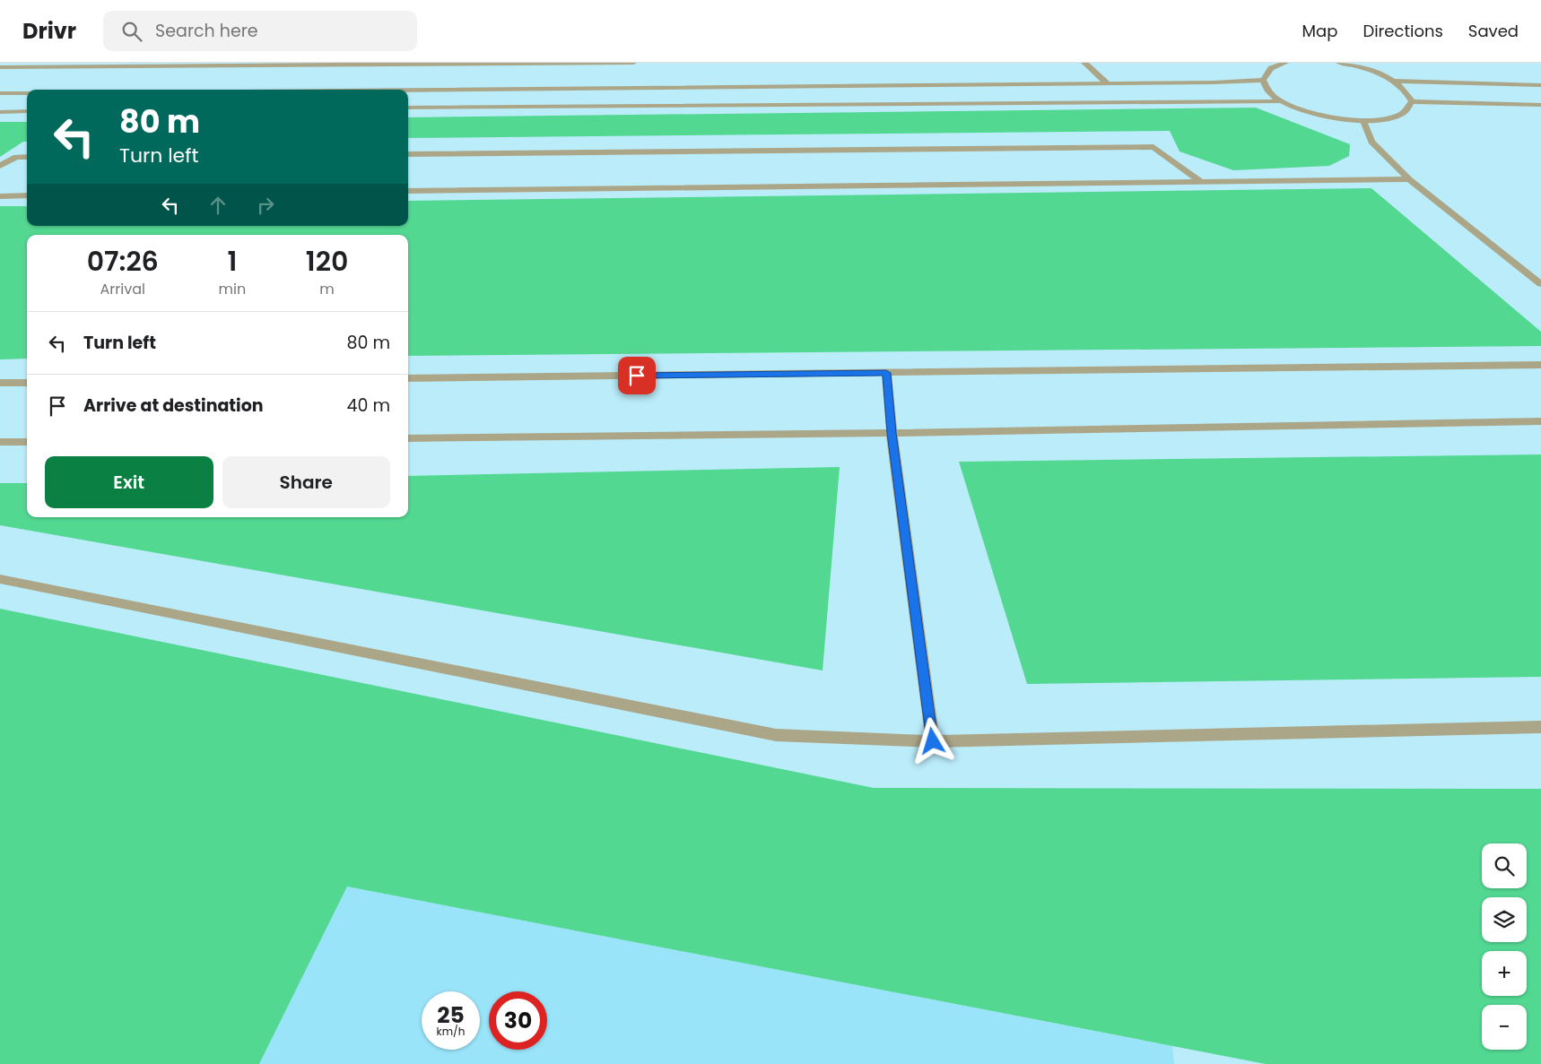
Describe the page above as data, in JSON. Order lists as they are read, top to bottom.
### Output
{
  "page": {
    "header": "Drivr",
    "search": "Search here",
    "nav": ["Map", "Directions", "Saved"],
    "turn": ["80 m", "Turn left"],
    "eta": [
      "07:26",
      "Arrival",
      "1",
      "min",
      "120",
      "m"
    ],
    "list": [
      {
        "name": "Turn left",
        "value": "80 m"
      },
      {
        "name": "Arrive at destination",
        "value": "40 m"
      }
    ],
    "buttons": ["Exit", "Share"],
    "map_buttons": ["+", "−"],
    "speed": "25 km/h",
    "limit": "30"
  }
}
